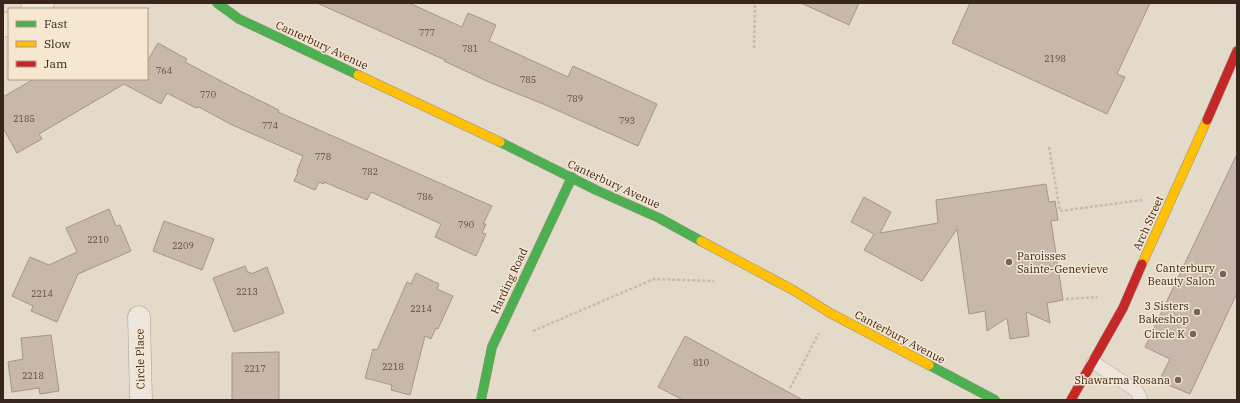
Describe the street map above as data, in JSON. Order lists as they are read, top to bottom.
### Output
{
  "streets": {
    "street": [
      "Canterbury Avenue",
      "Arch Street",
      "Harding Road",
      "Circle Place"
    ]
  },
  "crossings": [
    ["Canterbury Avenue", "Harding Road"]
  ],
  "places": [
    "Paroisses Sainte-Genevieve",
    "Canterbury Beauty Salon",
    "3 Sisters Bakeshop",
    "Circle K",
    "Shawarma Rosana"
  ],
  "house_numbers": [
    "777",
    "781",
    "2198",
    "764",
    "785",
    "770",
    "789",
    "2185",
    "793",
    "774",
    "778",
    "782",
    "786",
    "790",
    "2210",
    "2209",
    "2213",
    "2214",
    "2214",
    "810",
    "2218",
    "2217",
    "2218"
  ],
  "legend": ["Fast", "Slow", "Jam"]
}
